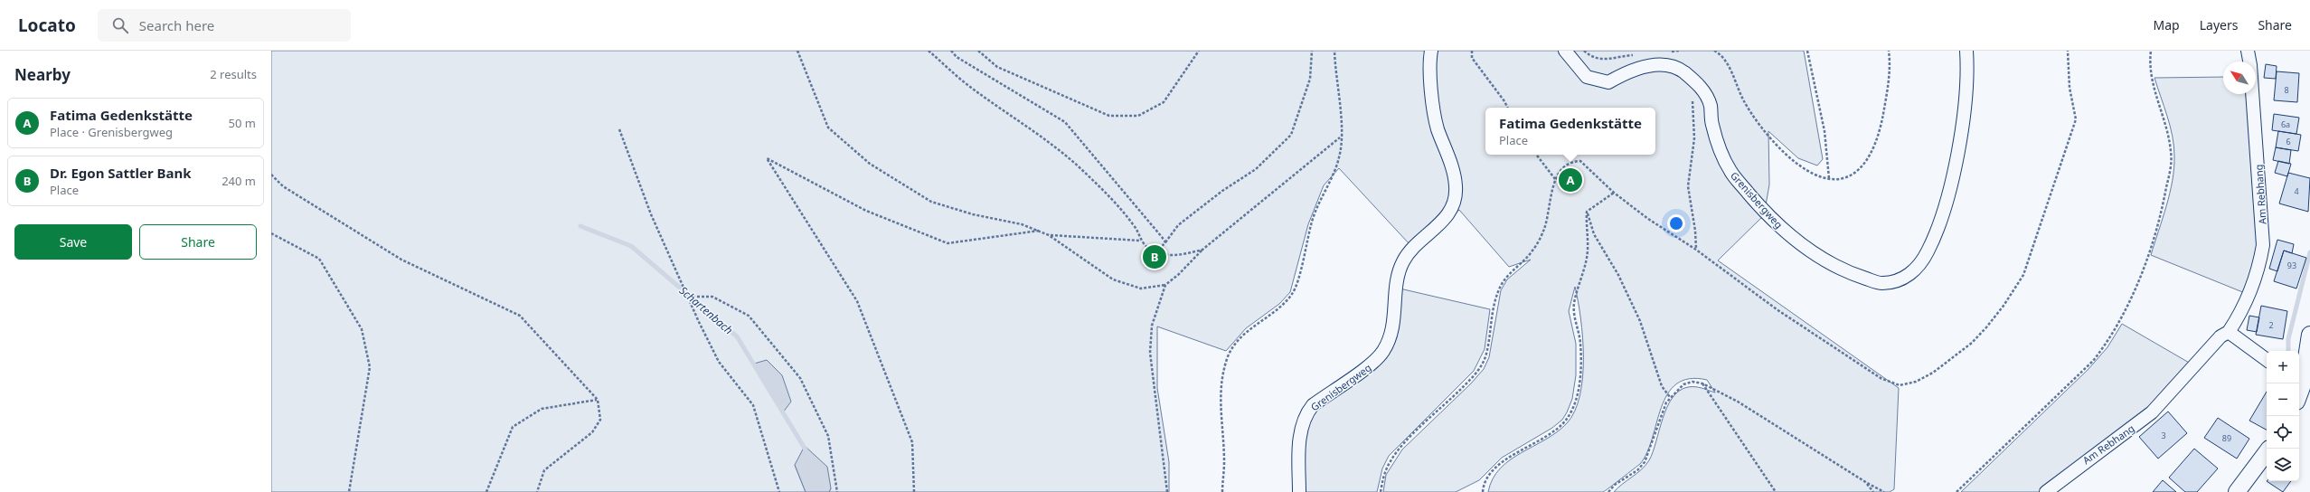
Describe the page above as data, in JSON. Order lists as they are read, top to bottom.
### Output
{
  "streets": {
    "street": ["Am Rebhang", "Grenisbergweg"]
  },
  "water": ["Schartenbach"],
  "house_numbers": [
    "8",
    "6a",
    "6",
    "4",
    "93",
    "2",
    "3",
    "89"
  ],
  "north": "top left",
  "page": {
    "header": "Locato",
    "search": "Search here",
    "nav": ["Map", "Layers", "Share"],
    "heading": ["Nearby", "2 results"],
    "list": [
      {
        "mark": "A",
        "name": "Fatima Gedenkstätte",
        "note": "Place · Grenisbergweg",
        "value": "50 m"
      },
      {
        "mark": "B",
        "name": "Dr. Egon Sattler Bank",
        "note": "Place",
        "value": "240 m"
      }
    ],
    "popup": ["Fatima Gedenkstätte", "Place"],
    "pins": ["A", "B"],
    "buttons": ["Save", "Share"],
    "map_buttons": ["+", "−"]
  }
}
